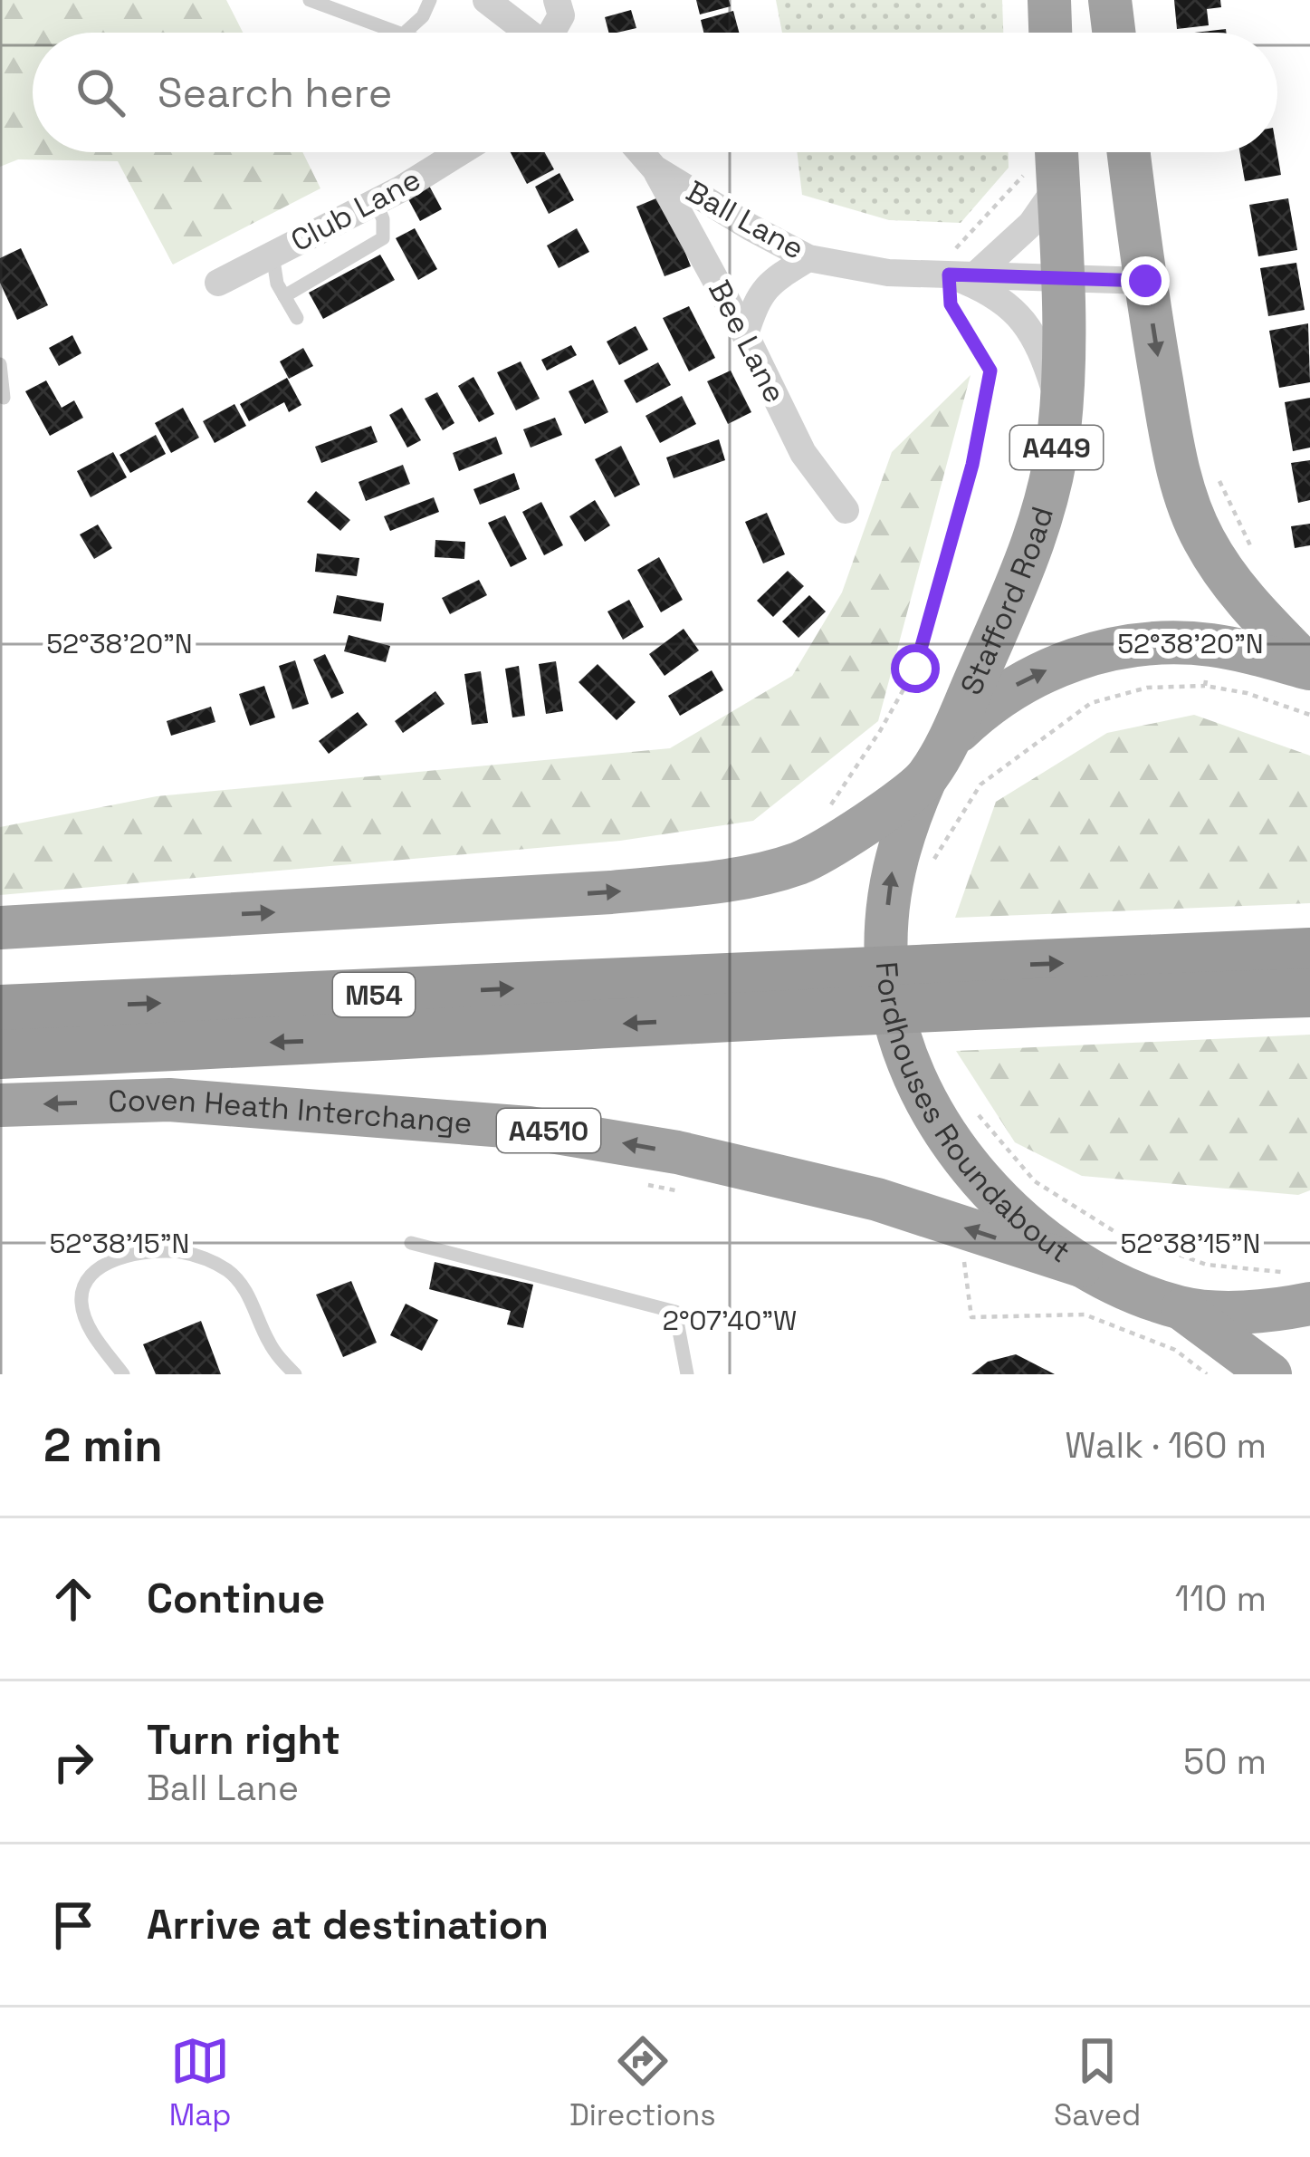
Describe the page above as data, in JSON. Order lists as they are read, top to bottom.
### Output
{
  "streets": {
    "highway": [
      "A449",
      "Stafford Road",
      "M54",
      "Fordhouses Roundabout",
      "Coven Heath Interchange",
      "A4510"
    ],
    "street": ["Club Lane", "Ball Lane", "Bee Lane"]
  },
  "crossings": [
    ["Ball Lane", "Bee Lane"],
    ["Ball Lane", "Stafford Road"],
    ["Fordhouses Roundabout", "Coven Heath Interchange"]
  ],
  "one_way": ["Fordhouses Roundabout"],
  "page": {
    "search": "Search here",
    "heading": ["2 min", "Walk · 160 m"],
    "list": [
      ["Continue", "110 m"],
      ["Turn right", "Ball Lane", "50 m"],
      "Arrive at destination"
    ],
    "nav": ["Map", "Directions", "Saved"]
  },
  "coordinates": ["52°38'20\"N", "52°38'15\"N", "2°07'40\"W"]
}
